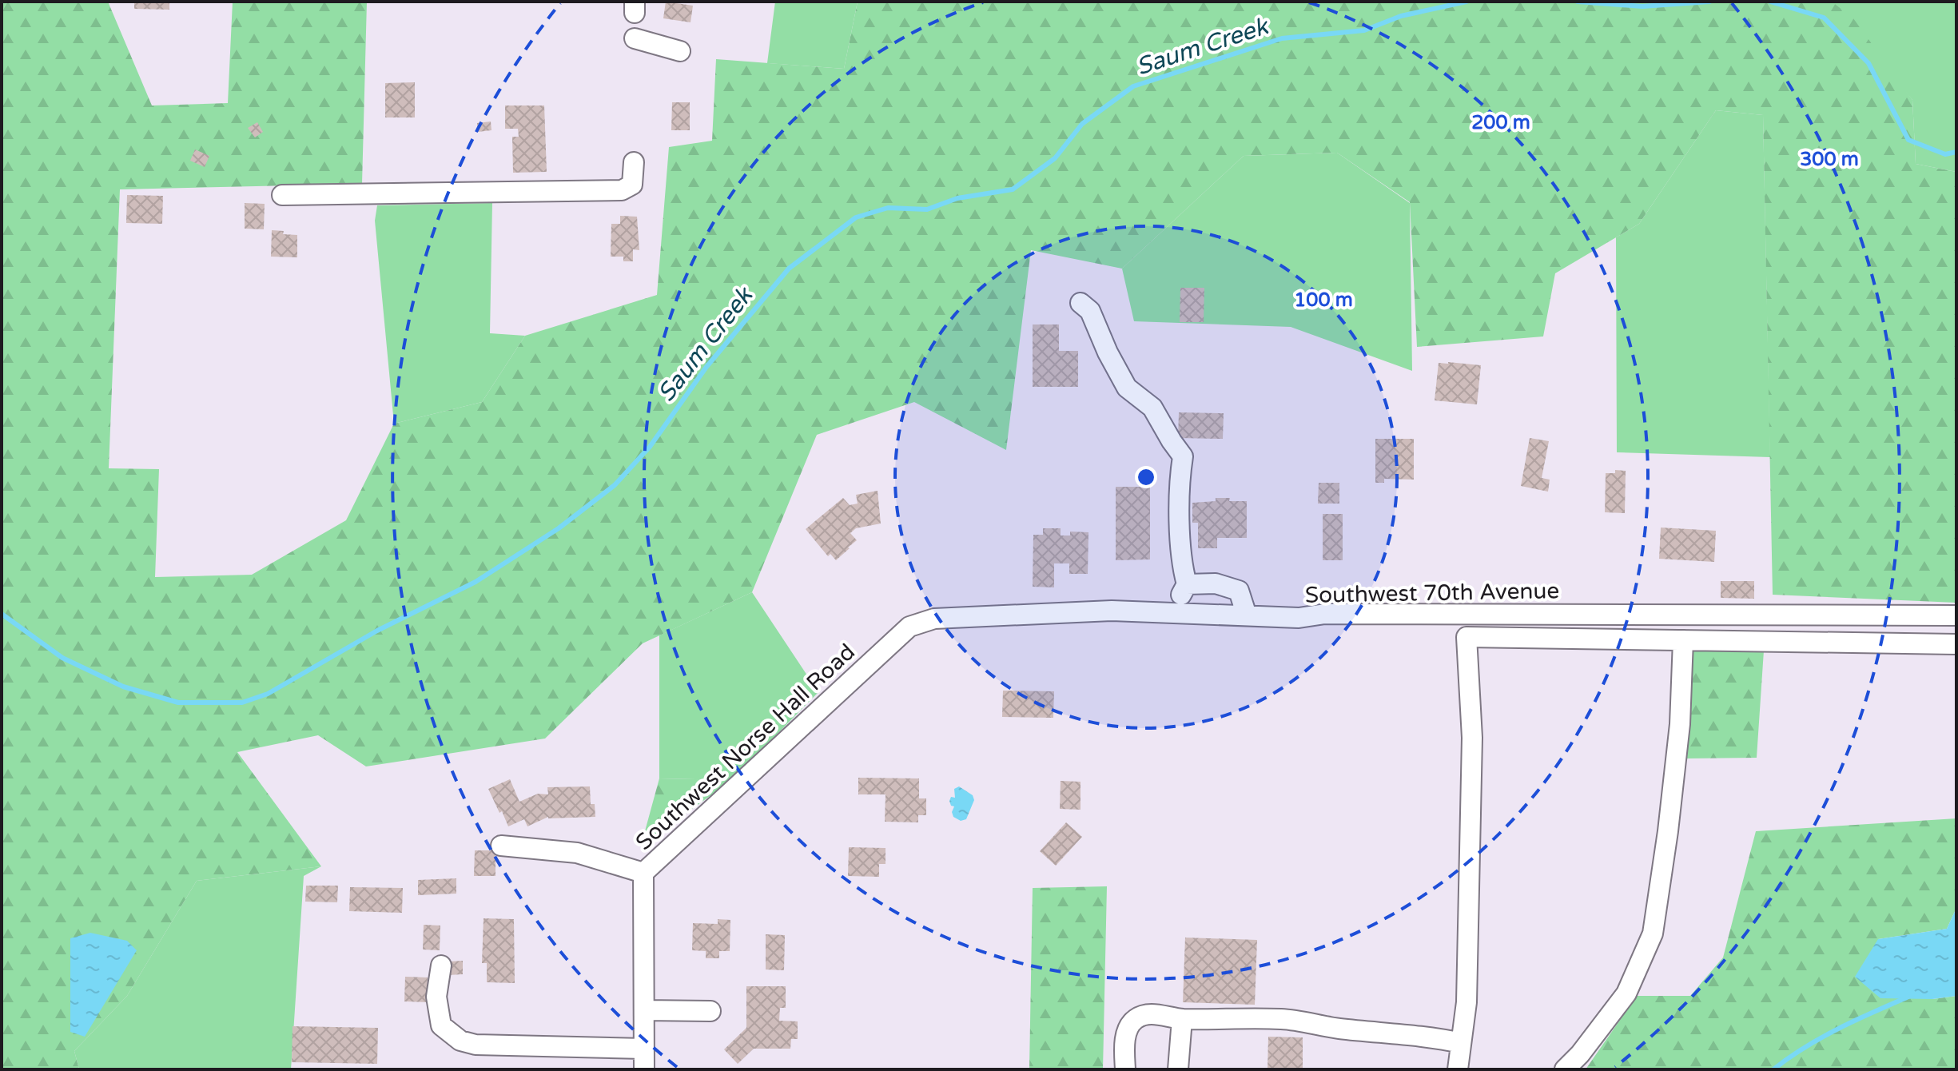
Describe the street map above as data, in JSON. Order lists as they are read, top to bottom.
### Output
{
  "streets": {
    "street": ["Southwest 70th Avenue", "Southwest Norse Hall Road"]
  },
  "crossings": [
    ["Southwest 70th Avenue", "Southwest Norse Hall Road"]
  ],
  "water": ["Saum Creek"],
  "rings": ["200 m", "300 m", "100 m"]
}
